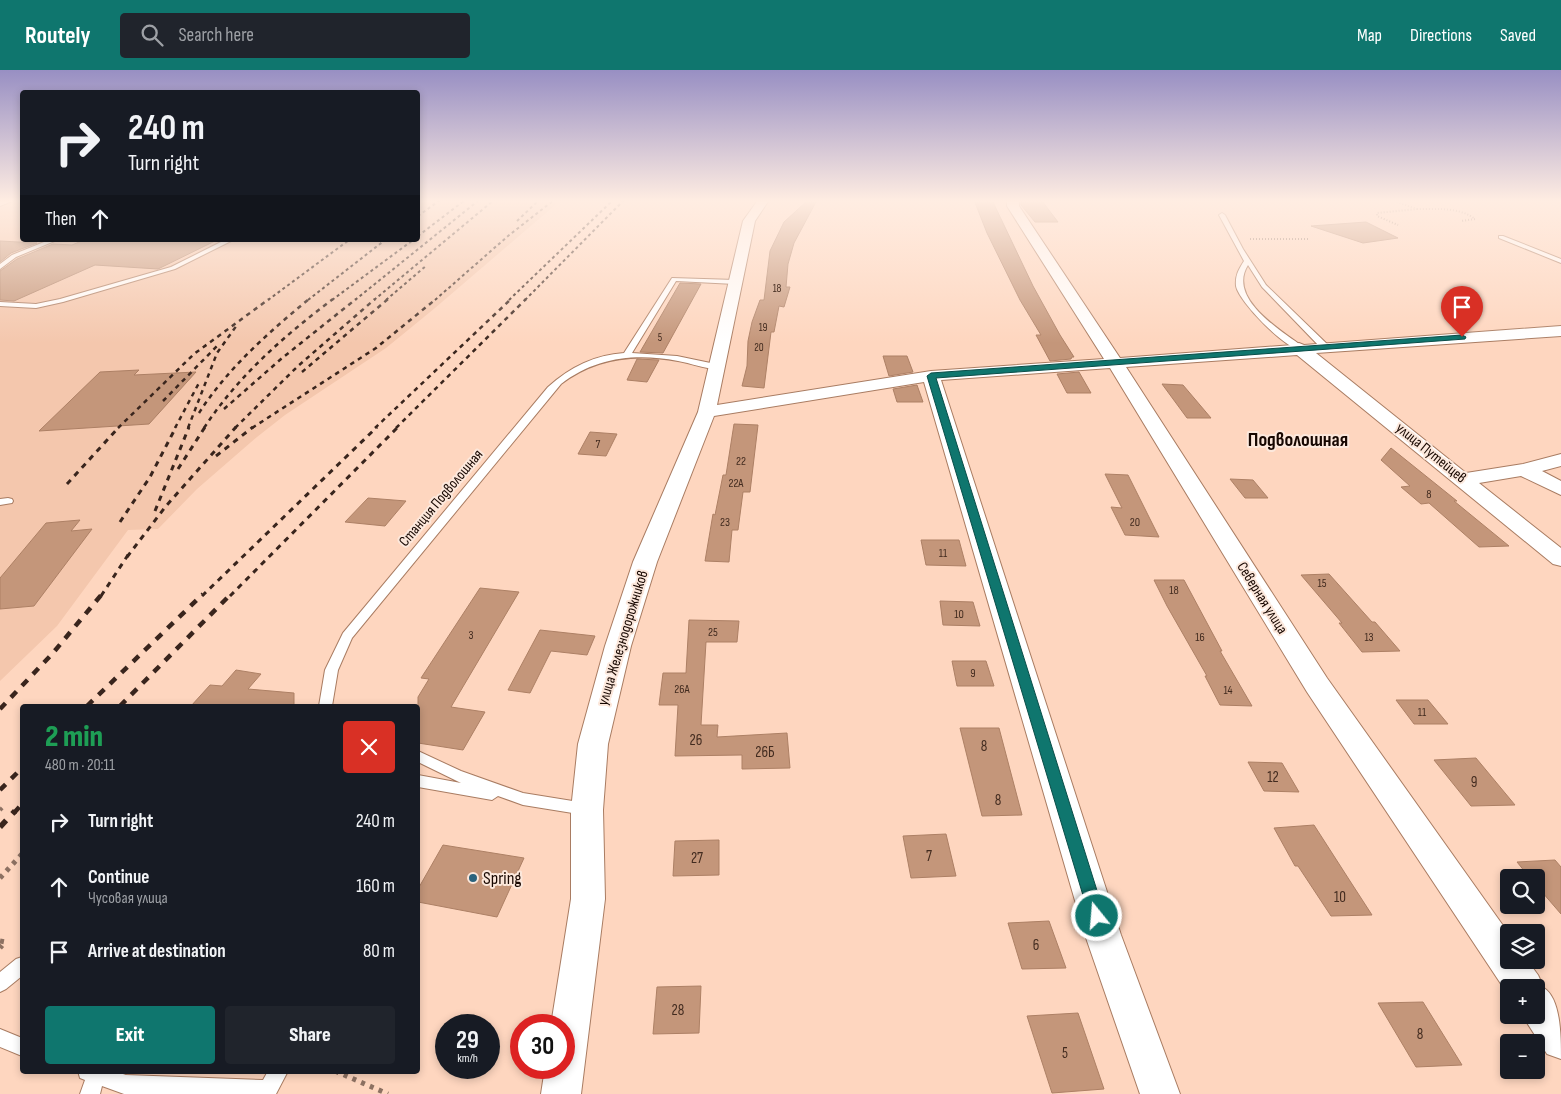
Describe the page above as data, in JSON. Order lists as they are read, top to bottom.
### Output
{
  "streets": {
    "street": ["улица Путейцев", "Северная улица", "улица Железнодорожников"],
    "lane": ["Станция Подволошная"]
  },
  "crossings": [
    ["Станция Подволошная", "улица Железнодорожников"]
  ],
  "districts": ["Подволошная"],
  "places": ["Spring"],
  "house_numbers": [
    "18",
    "19",
    "5",
    "20",
    "7",
    "22",
    "22А",
    "8",
    "23",
    "20",
    "11",
    "15",
    "18",
    "10",
    "25",
    "3",
    "16",
    "13",
    "9",
    "26А",
    "14",
    "11",
    "26",
    "8",
    "26Б",
    "12",
    "9",
    "8",
    "7",
    "27",
    "10",
    "6",
    "28",
    "8",
    "5"
  ],
  "page": {
    "header": "Routely",
    "search": "Search here",
    "nav": ["Map", "Directions", "Saved"],
    "turn": ["240 m", "Turn right"],
    "then": "Then",
    "heading": ["2 min", "480 m · 20:11"],
    "list": [
      {
        "name": "Turn right",
        "value": "240 m"
      },
      {
        "name": "Continue",
        "note": "Чусовая улица",
        "value": "160 m"
      },
      {
        "name": "Arrive at destination",
        "value": "80 m"
      }
    ],
    "map_buttons": ["+", "−"],
    "buttons": ["Exit", "Share"],
    "speed": "29 km/h",
    "limit": "30"
  }
}
